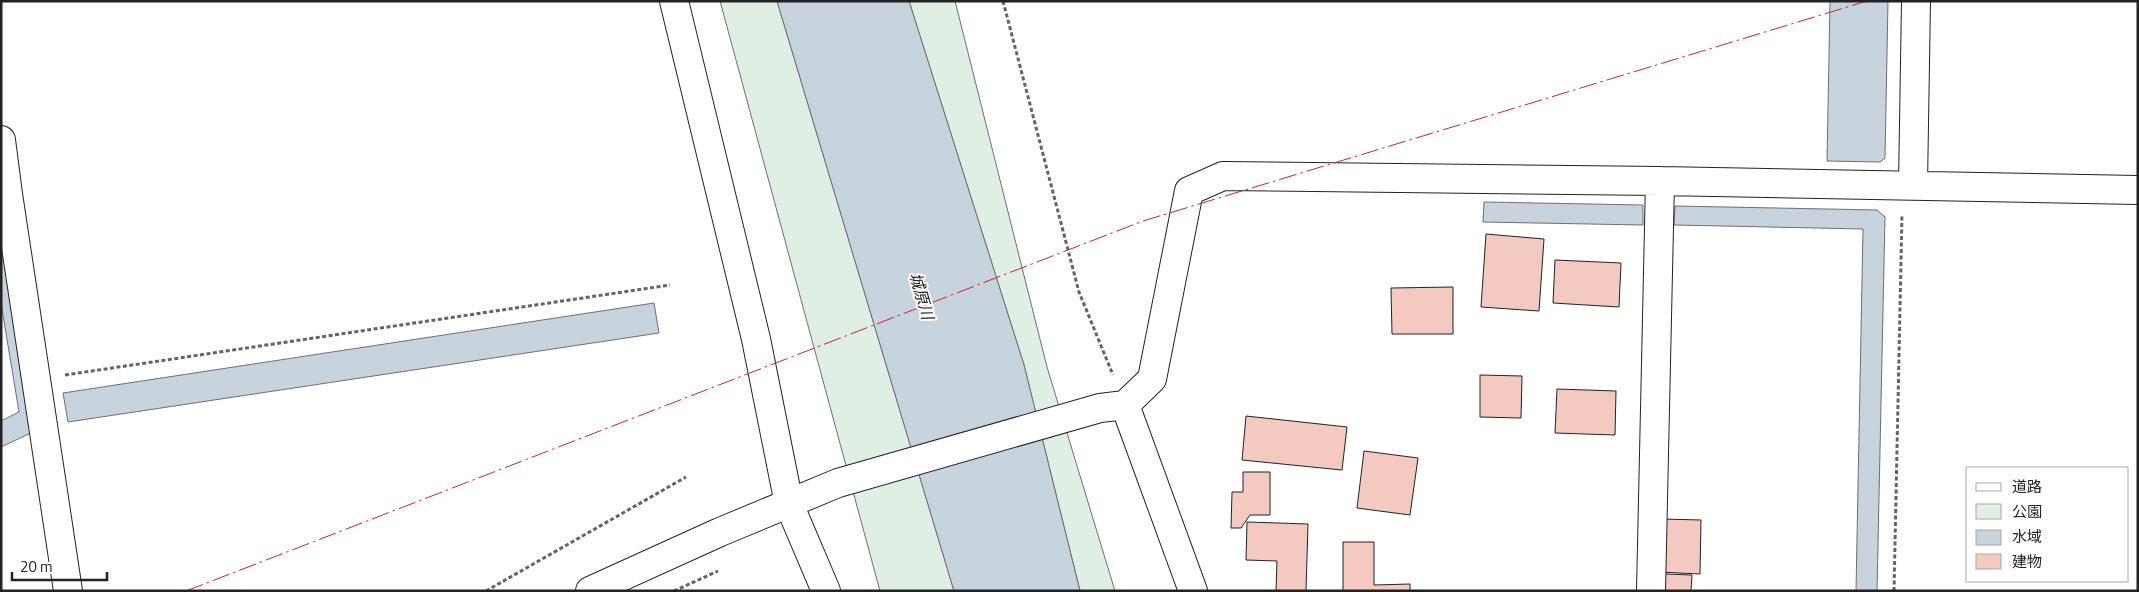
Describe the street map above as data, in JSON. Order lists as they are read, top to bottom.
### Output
{
  "water": ["城原川"],
  "legend": [
    "道路",
    "公園",
    "水域",
    "建物"
  ],
  "scale_bar": "20 m"
}
